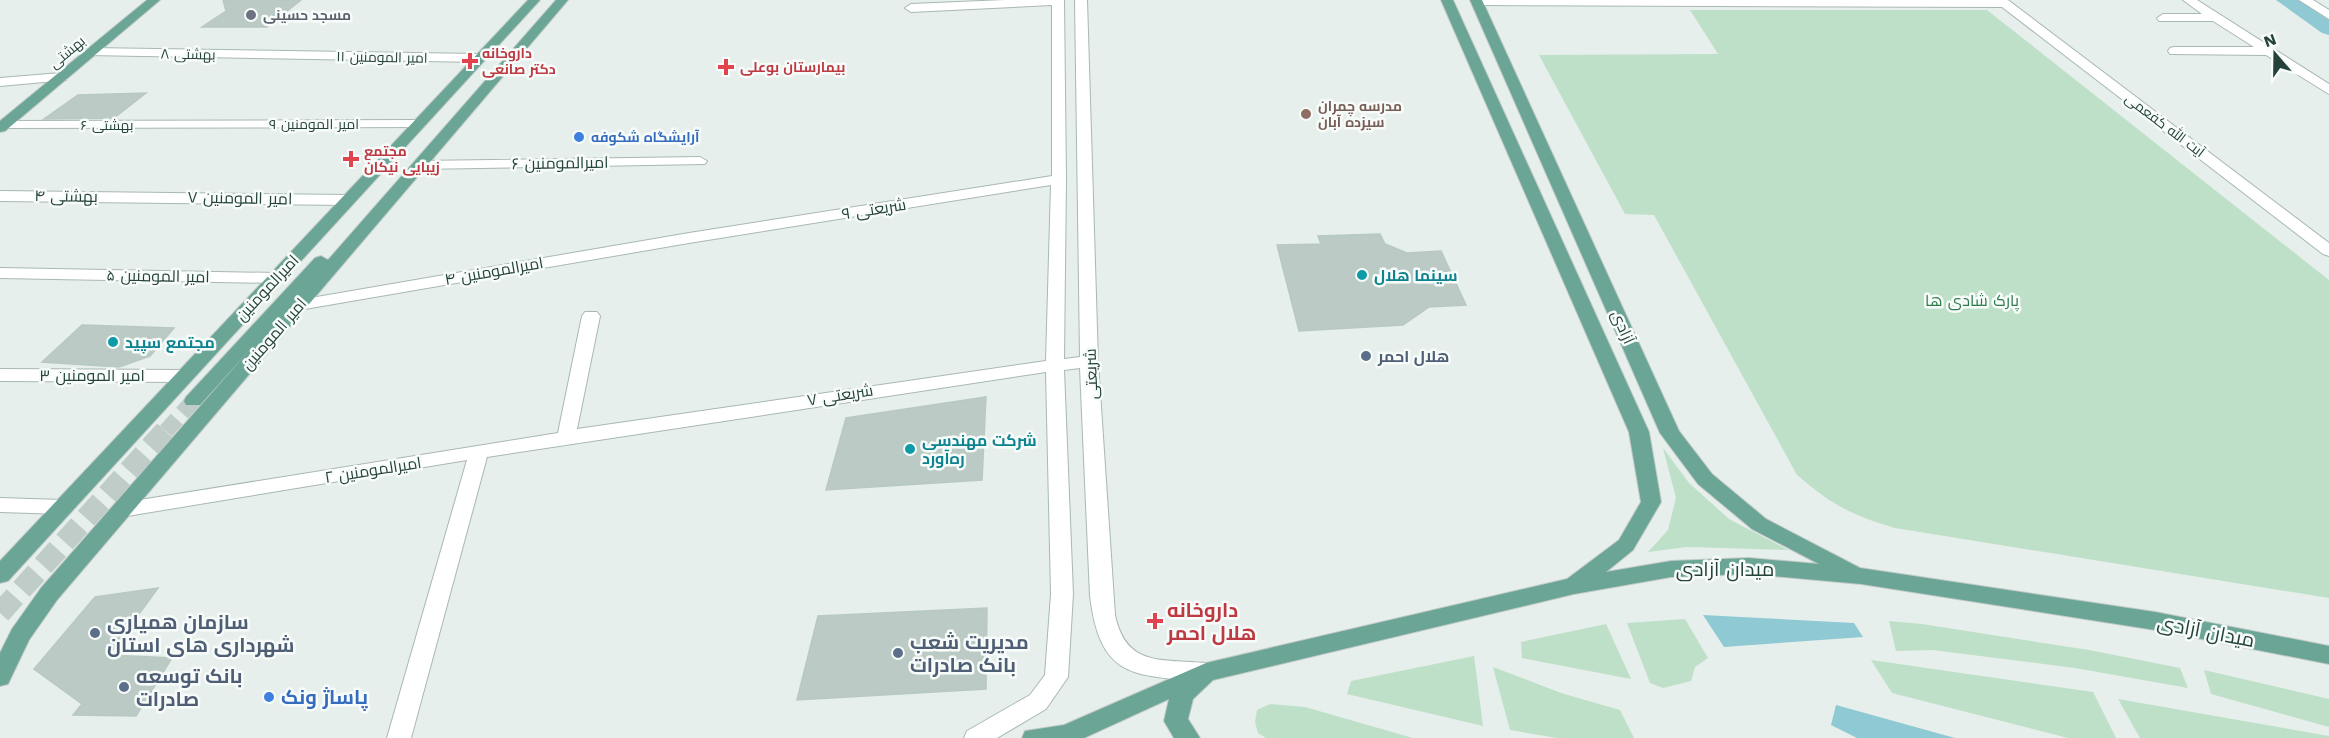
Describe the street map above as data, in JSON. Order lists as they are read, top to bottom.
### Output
{
  "streets": {
    "main road": [
      "بهشتی",
      "امیرالمومنین",
      "آزادی",
      "امیر المومنین",
      "میدان آزادی"
    ],
    "street": [
      "بهشتی ۸",
      "امیر المومنین ۱۱",
      "امیر المومنین ۹",
      "بهشتی ۶",
      "آیت الله کفعمی",
      "امیرالمومنین ۶",
      "بهشتی ۴",
      "امیر المومنین ۷",
      "شریعتی ۹",
      "امیرالمومنین ۴",
      "امیر المومنین ۵",
      "شریعتی",
      "امیر المومنین ۳",
      "شریعتی ۷",
      "امیرالمومنین ۲"
    ]
  },
  "crossings": [
    ["بهشتی", "بهشتی ۸"],
    ["بهشتی", "بهشتی ۶"],
    ["بهشتی ۸", "امیر المومنین ۱۱"],
    ["امیر المومنین ۱۱", "امیرالمومنین"],
    ["امیر المومنین ۹", "بهشتی ۶"],
    ["امیر المومنین ۹", "امیرالمومنین"],
    ["امیرالمومنین ۶", "امیر المومنین"],
    ["بهشتی ۴", "امیر المومنین ۷"],
    ["امیر المومنین ۷", "امیرالمومنین"],
    ["شریعتی ۹", "امیرالمومنین ۴"],
    ["امیرالمومنین ۴", "امیر المومنین"],
    ["امیر المومنین ۵", "امیرالمومنین"],
    ["امیرالمومنین", "امیر المومنین ۳"],
    ["آزادی", "میدان آزادی"],
    ["امیر المومنین", "امیرالمومنین ۲"],
    ["شریعتی", "شریعتی ۷"],
    ["شریعتی", "میدان آزادی"],
    ["شریعتی ۷", "امیرالمومنین ۲"]
  ],
  "parks": ["پارک شادی ها"],
  "places": {
    "other": [
      "مسجد حسینی",
      "مدرسه چمران سیزده آبان",
      "آرایشگاه شکوفه",
      "سینما هلال",
      "مجتمع سپید",
      "هلال احمر",
      "شرکت مهندسی ره‌آورد",
      "سازمان همیاری شهرداری های استان",
      "مدیریت شعب بانک صادرات",
      "بانک توسعه صادرات",
      "پاساژ ونک"
    ],
    "health": [
      "داروخانه دکتر صانعی",
      "بیمارستان بوعلی",
      "مجتمع زیبایی نیکان",
      "داروخانه هلال احمر"
    ]
  },
  "north": "top"
}
